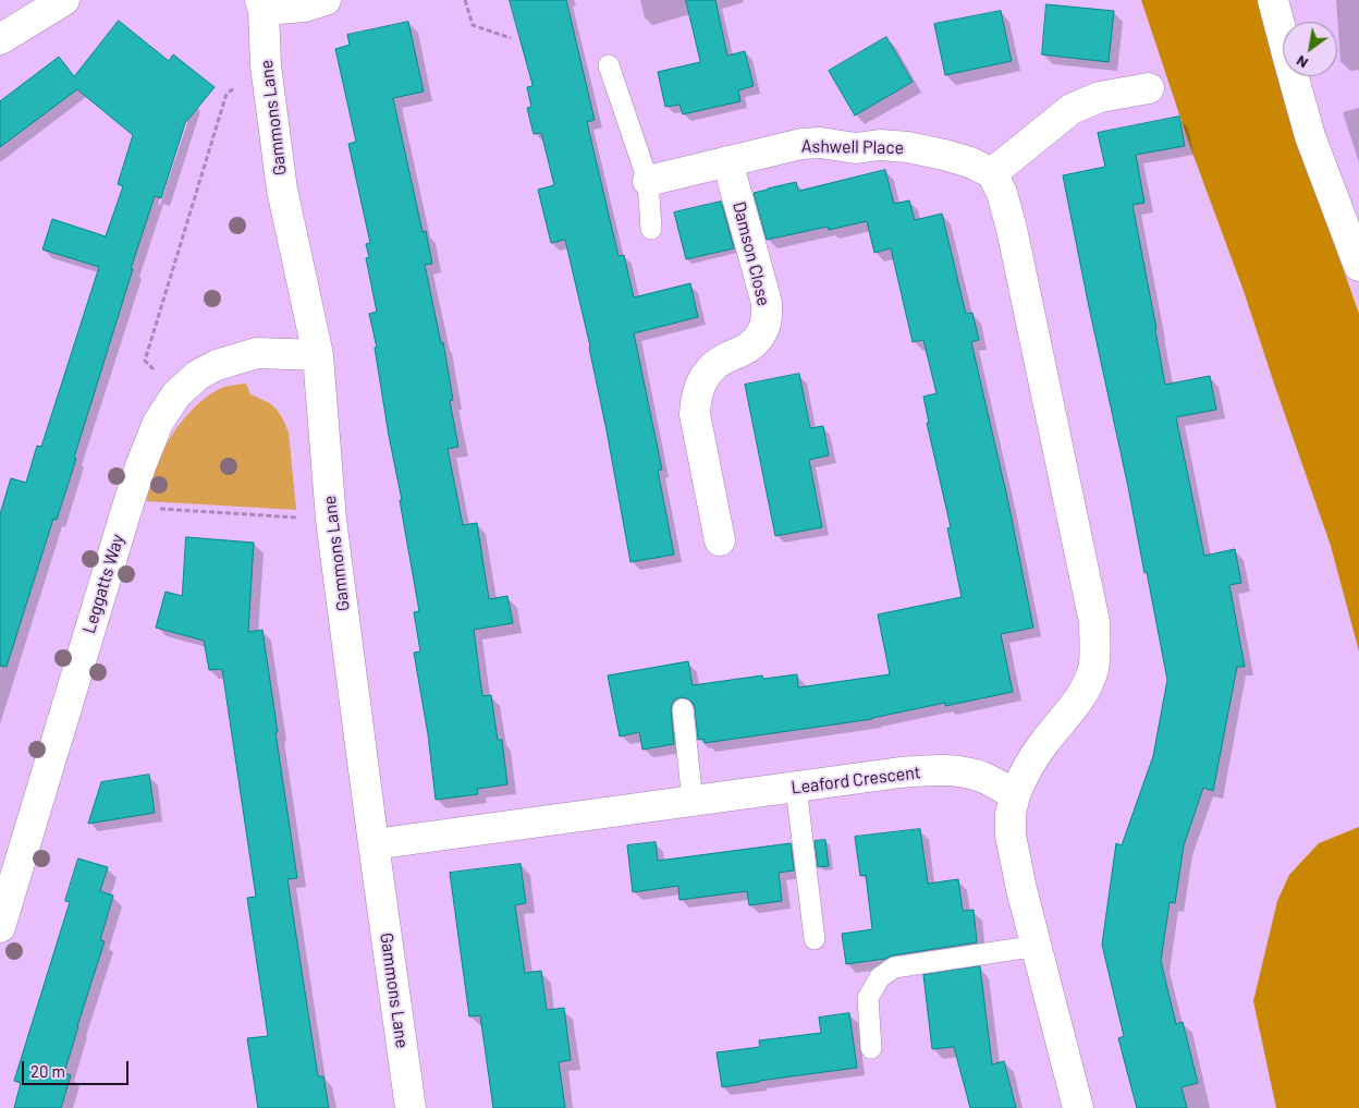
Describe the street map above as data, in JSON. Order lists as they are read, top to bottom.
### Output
{
  "streets": {
    "street": [
      "Gammons Lane",
      "Ashwell Place",
      "Damson Close",
      "Leggatts Way",
      "Leaford Crescent"
    ]
  },
  "crossings": [
    ["Gammons Lane", "Leggatts Way"],
    ["Gammons Lane", "Leaford Crescent"],
    ["Ashwell Place", "Damson Close"]
  ],
  "scale_bar": "20 m",
  "north": "bottom left"
}
